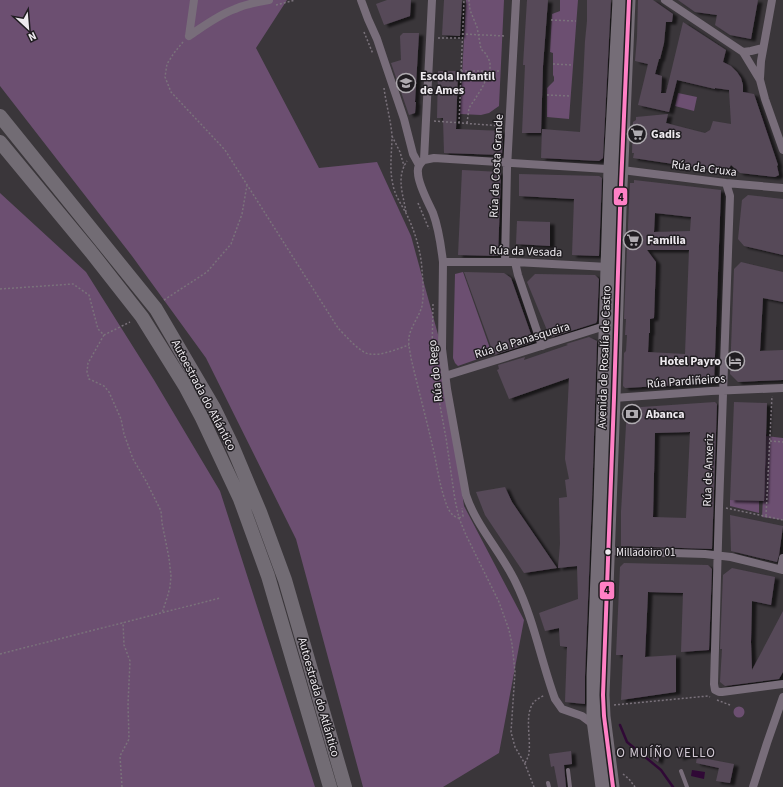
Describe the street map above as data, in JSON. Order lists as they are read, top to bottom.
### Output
{
  "streets": {
    "highway": ["Avenida de Rosalía de Castro", "Autoestrada do Atlántico"],
    "street": [
      "Rúa da Costa Grande",
      "Rúa da Cruxa",
      "Rúa da Vesada",
      "Rúa da Panasqueira",
      "Rúa do Rego",
      "Rúa Pardiñeiros",
      "Rúa de Anxeriz"
    ]
  },
  "crossings": [
    ["Rúa da Costa Grande", "Rúa da Cruxa"],
    ["Rúa da Costa Grande", "Rúa da Vesada"],
    ["Rúa da Cruxa", "Avenida de Rosalía de Castro"],
    ["Rúa da Cruxa", "Rúa do Rego"],
    ["Rúa da Cruxa", "Rúa de Anxeriz"],
    ["Rúa da Vesada", "Avenida de Rosalía de Castro"],
    ["Rúa da Vesada", "Rúa do Rego"],
    ["Rúa da Panasqueira", "Avenida de Rosalía de Castro"],
    ["Rúa da Panasqueira", "Rúa do Rego"],
    ["Avenida de Rosalía de Castro", "Rúa do Rego"],
    ["Avenida de Rosalía de Castro", "Rúa Pardiñeiros"],
    ["Rúa Pardiñeiros", "Rúa de Anxeriz"]
  ],
  "districts": ["O MUÍÑO VELLO"],
  "places": {
    "school or university": ["Escola Infantil de Ames"],
    "supermarket": ["Gadis", "Familia"],
    "hotel": ["Hotel Payro"],
    "bank": ["Abanca"],
    "other": ["Milladoiro 01"]
  },
  "lines": ["transit line 4"],
  "north": "bottom right"
}
